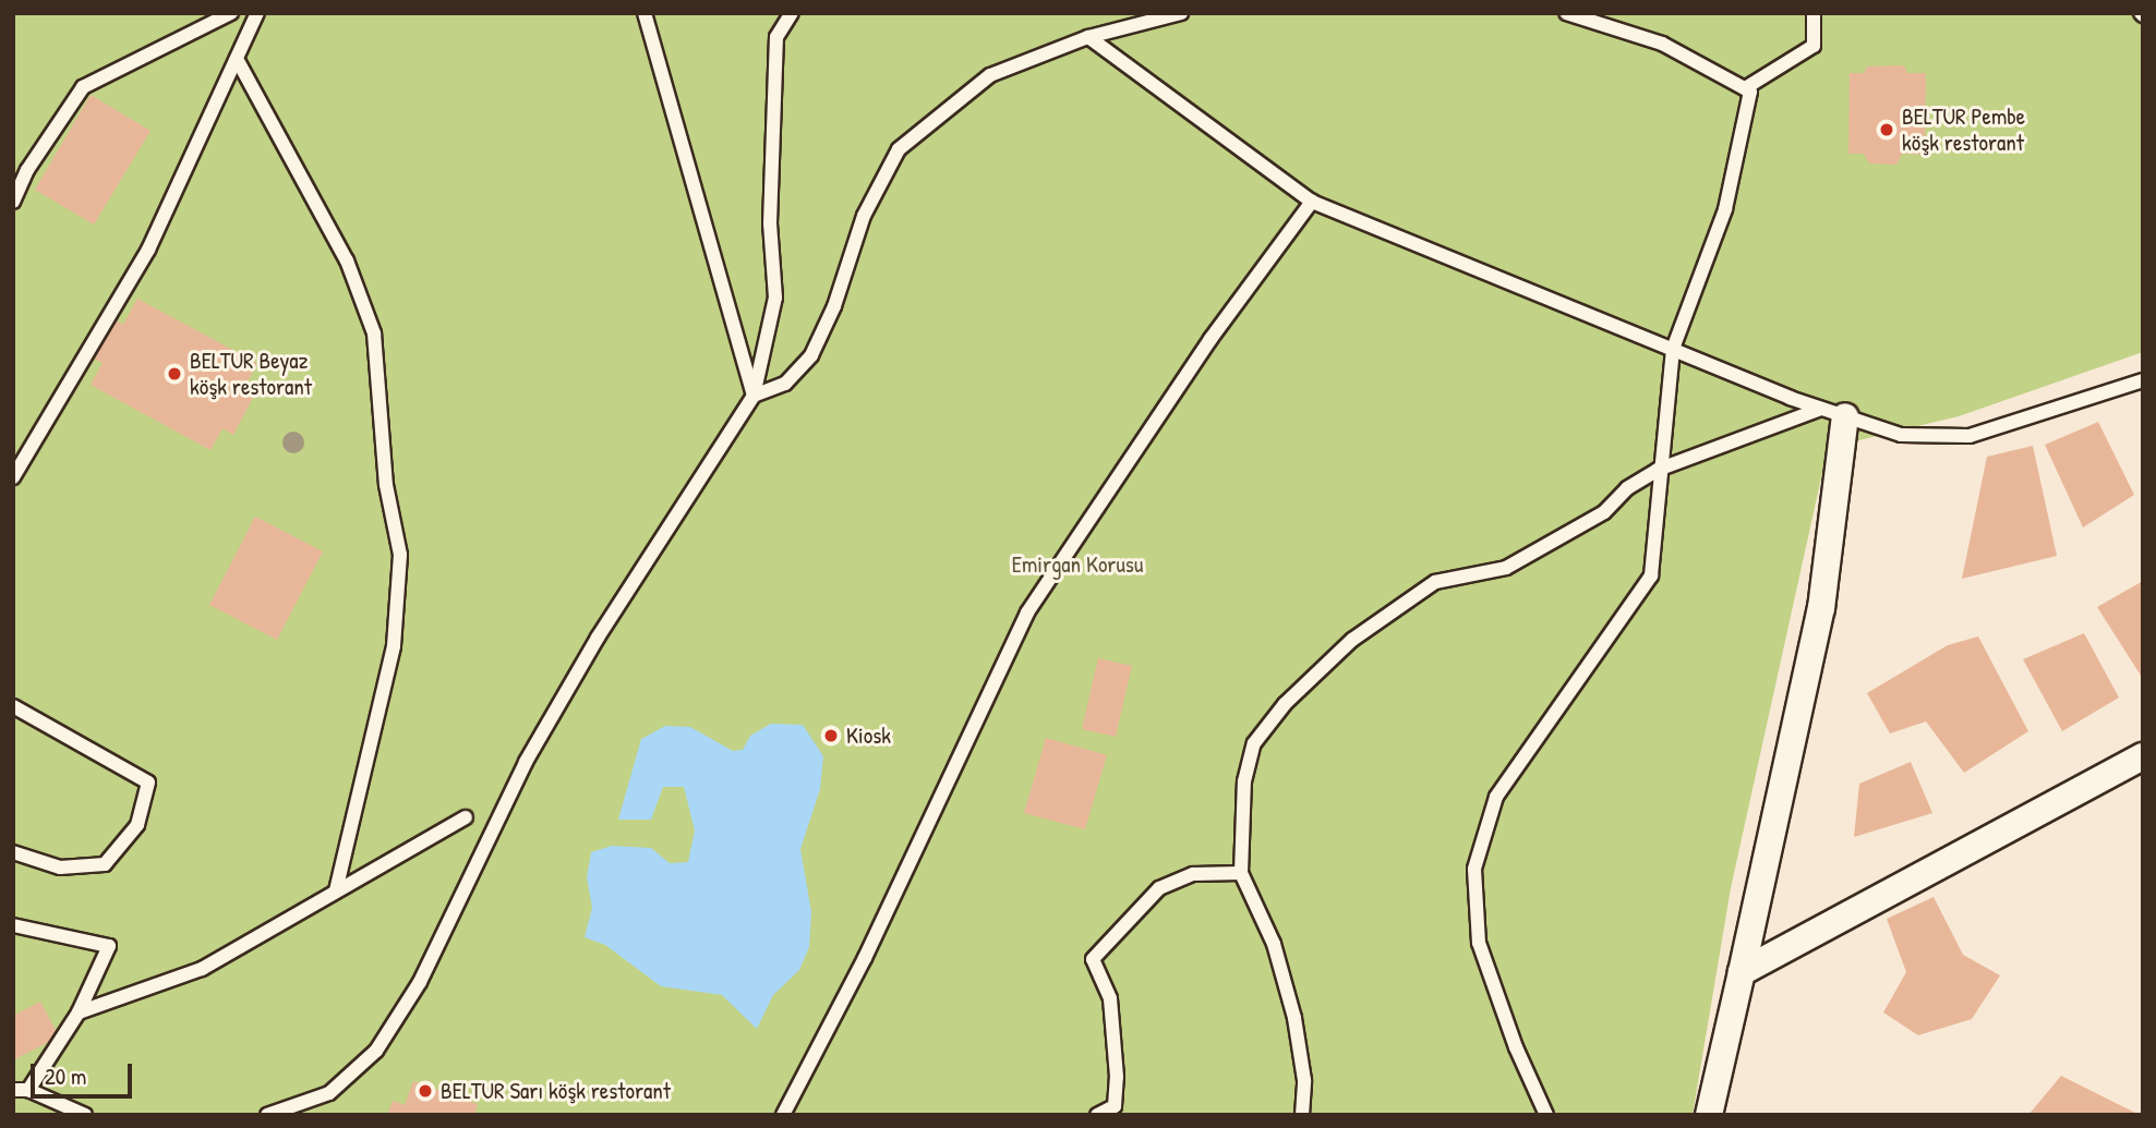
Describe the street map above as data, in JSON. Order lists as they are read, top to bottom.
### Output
{
  "parks": ["Emirgan Korusu"],
  "places": [
    "BELTUR Pembe köşk restorant",
    "BELTUR Beyaz köşk restorant",
    "Kiosk",
    "BELTUR Sarı köşk restorant"
  ],
  "scale_bar": "20 m"
}
